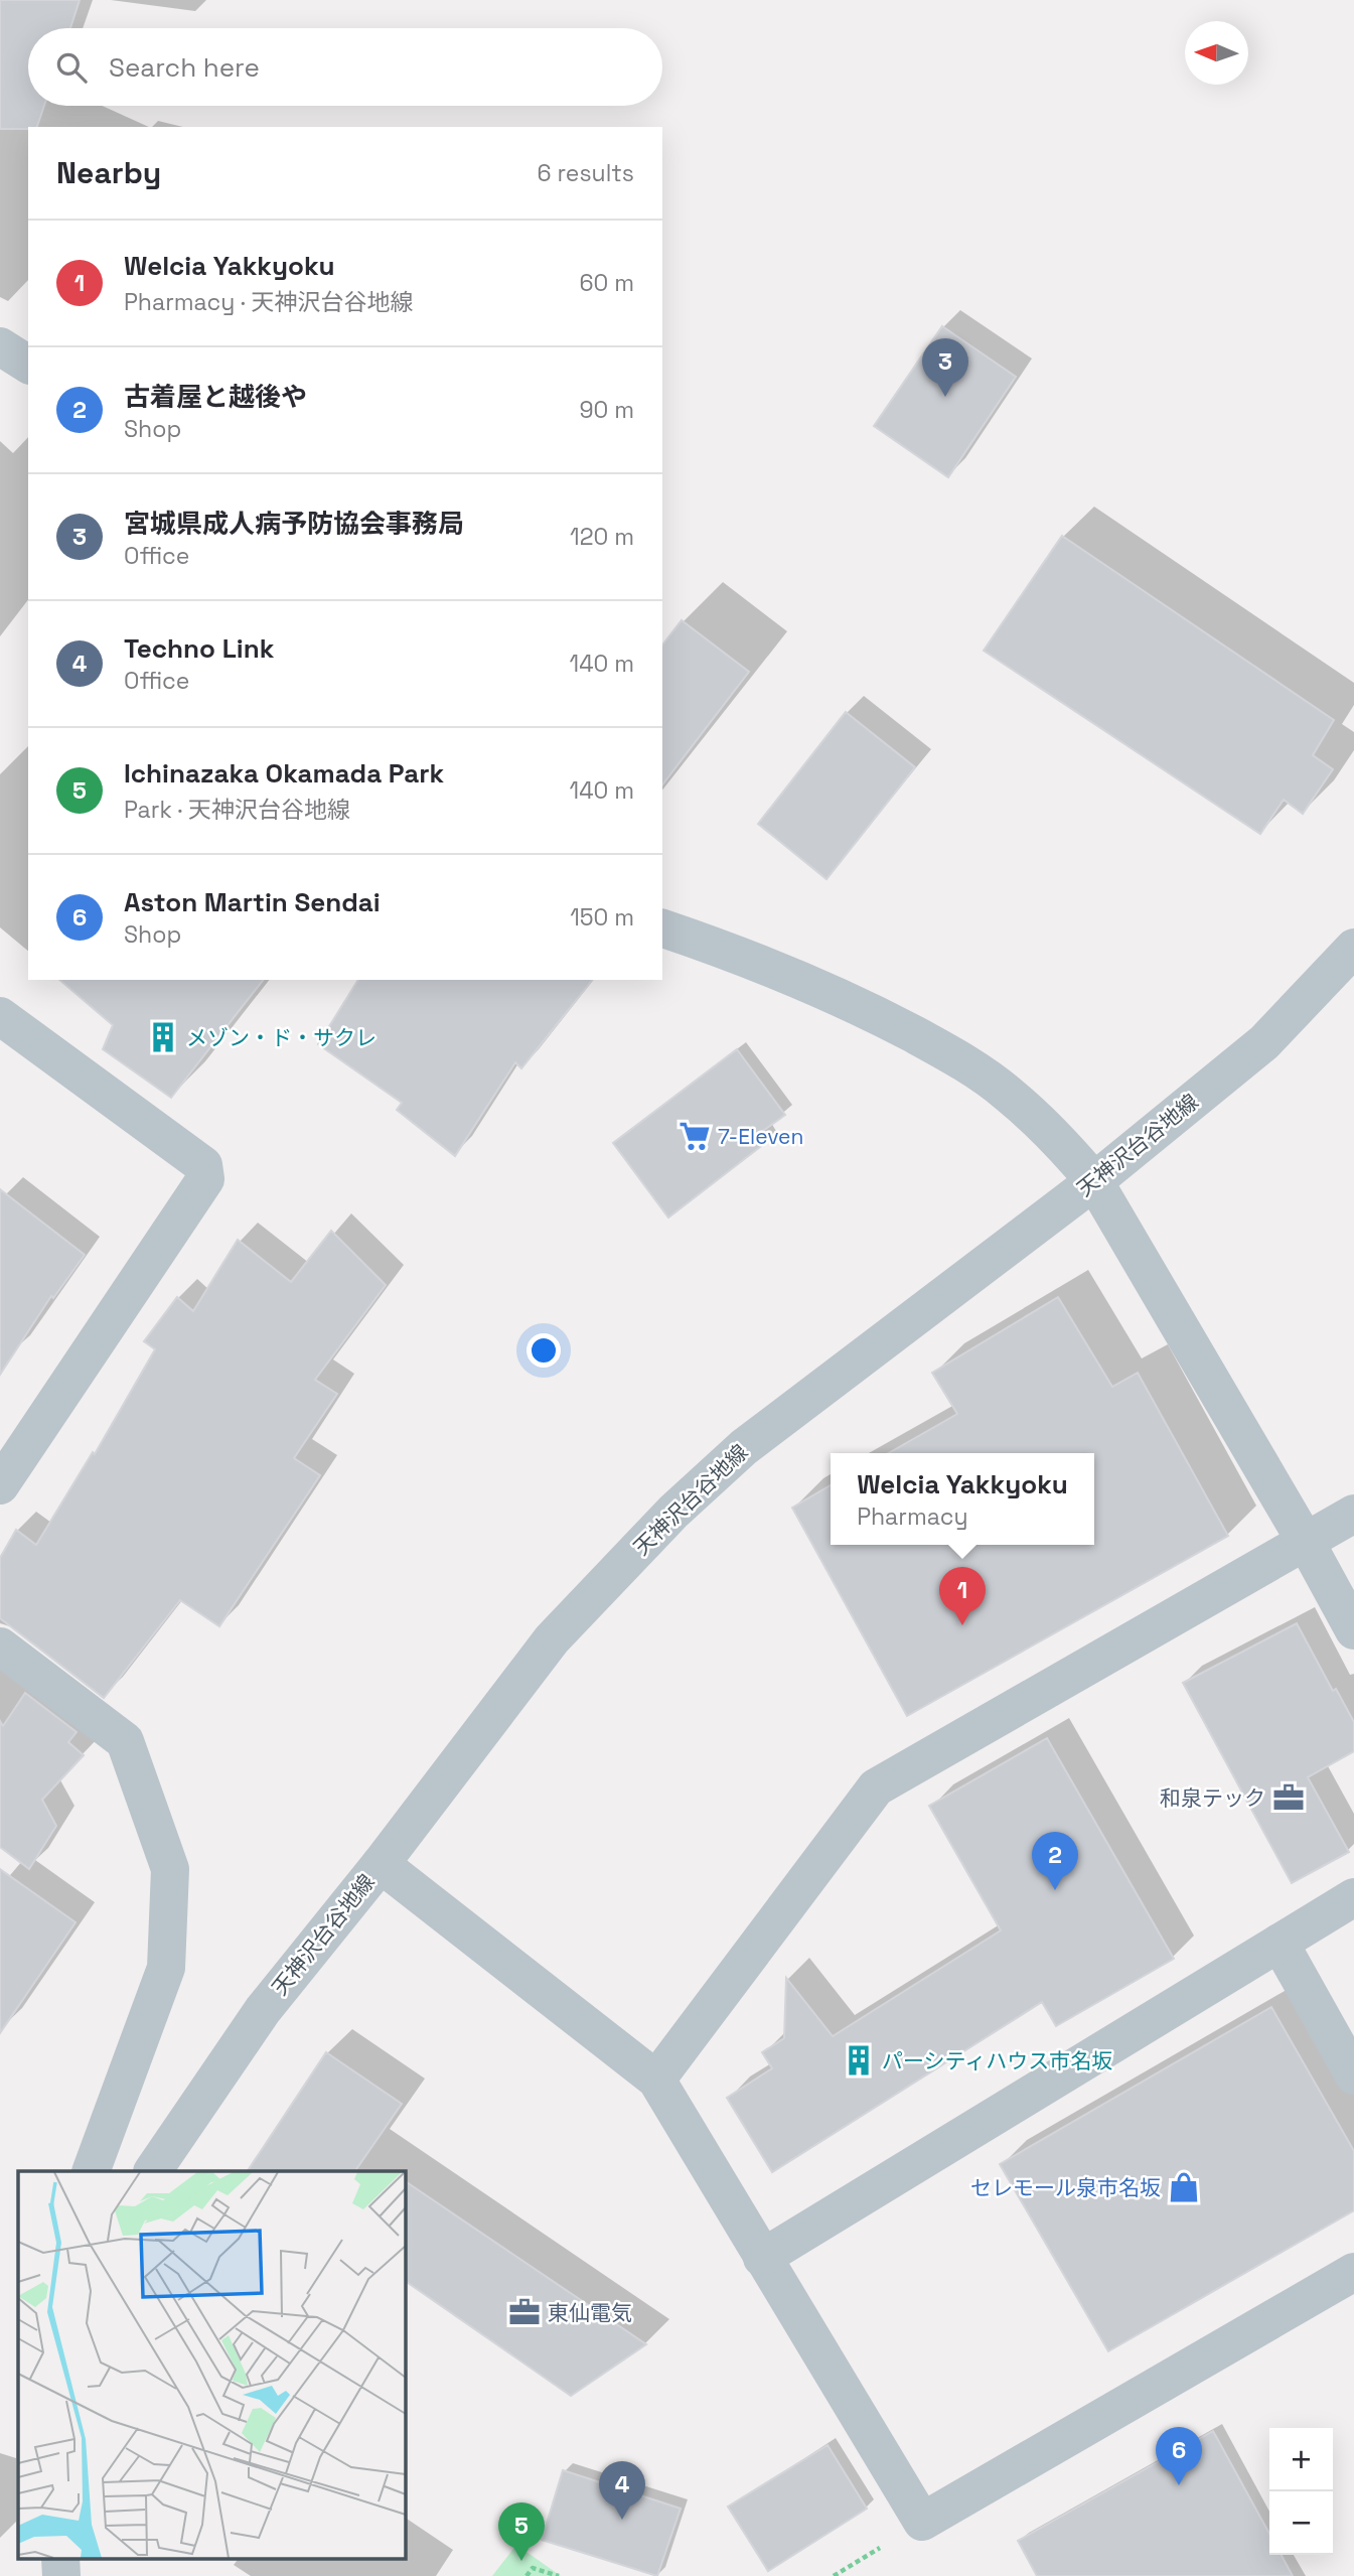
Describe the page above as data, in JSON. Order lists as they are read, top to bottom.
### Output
{
  "streets": {
    "street": ["天神沢台谷地線"]
  },
  "places": {
    "building": ["メゾン・ド・サクレ", "パーシティハウス市名坂"],
    "supermarket": ["7-Eleven"],
    "office": ["和泉テック", "東仙電気"],
    "shop": ["セレモール泉市名坂"]
  },
  "north": "left",
  "page": {
    "search": "Search here",
    "heading": ["Nearby", "6 results"],
    "list": [
      {
        "mark": "1",
        "name": "Welcia Yakkyoku",
        "note": "Pharmacy · 天神沢台谷地線",
        "value": "60 m"
      },
      {
        "mark": "2",
        "name": "古着屋と越後や",
        "note": "Shop",
        "value": "90 m"
      },
      {
        "mark": "3",
        "name": "宮城県成人病予防協会事務局",
        "note": "Office",
        "value": "120 m"
      },
      {
        "mark": "4",
        "name": "Techno Link",
        "note": "Office",
        "value": "140 m"
      },
      {
        "mark": "5",
        "name": "Ichinazaka Okamada Park",
        "note": "Park · 天神沢台谷地線",
        "value": "140 m"
      },
      {
        "mark": "6",
        "name": "Aston Martin Sendai",
        "note": "Shop",
        "value": "150 m"
      }
    ],
    "pins": [
      "3",
      "1",
      "2",
      "6",
      "4",
      "5"
    ],
    "popup": ["Welcia Yakkyoku", "Pharmacy"],
    "map_buttons": ["+", "−"]
  }
}
